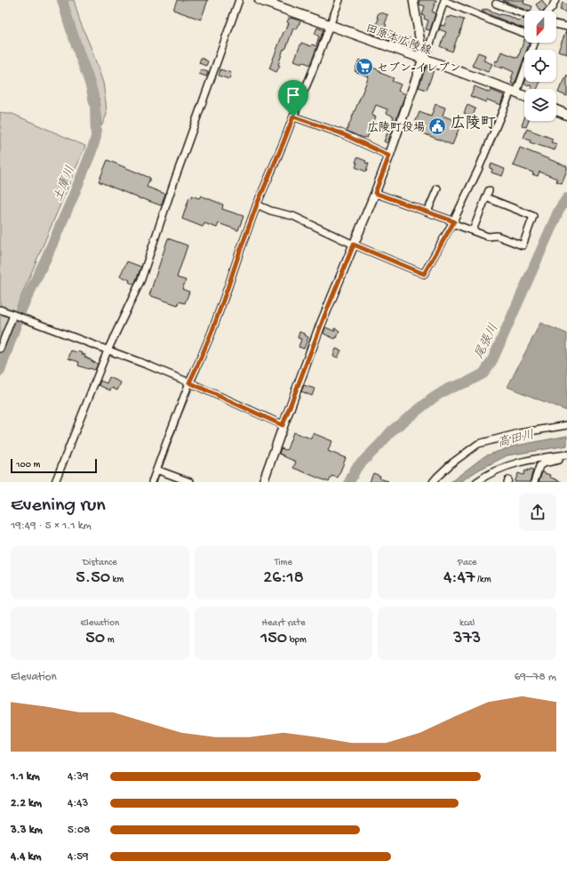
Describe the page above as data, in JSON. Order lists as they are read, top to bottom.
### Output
{
  "streets": {
    "main road": ["田原本広陵線"]
  },
  "districts": ["広陵町"],
  "water": ["土庫川", "尾張川", "高田川"],
  "places": {
    "supermarket": ["セブン-イレブン"],
    "public building": ["広陵町役場"]
  },
  "scale_bar": "100 m",
  "north": "bottom",
  "page": {
    "scale": "100 m",
    "heading": ["Evening run", "19:49 · 5 × 1.1 km"],
    "stats": [
      ["Distance", "5.50 km"],
      ["Time", "26:18"],
      ["Pace", "4:47 /km"],
      ["Elevation", "50 m"],
      ["Heart rate", "150 bpm"],
      ["kcal", "373"]
    ],
    "chart": ["Elevation", "69–78 m"],
    "list": [
      {
        "name": "1.1 km",
        "note": "4:39"
      },
      {
        "name": "2.2 km",
        "note": "4:43"
      },
      {
        "name": "3.3 km",
        "note": "5:08"
      },
      {
        "name": "4.4 km",
        "note": "4:59"
      }
    ]
  }
}
